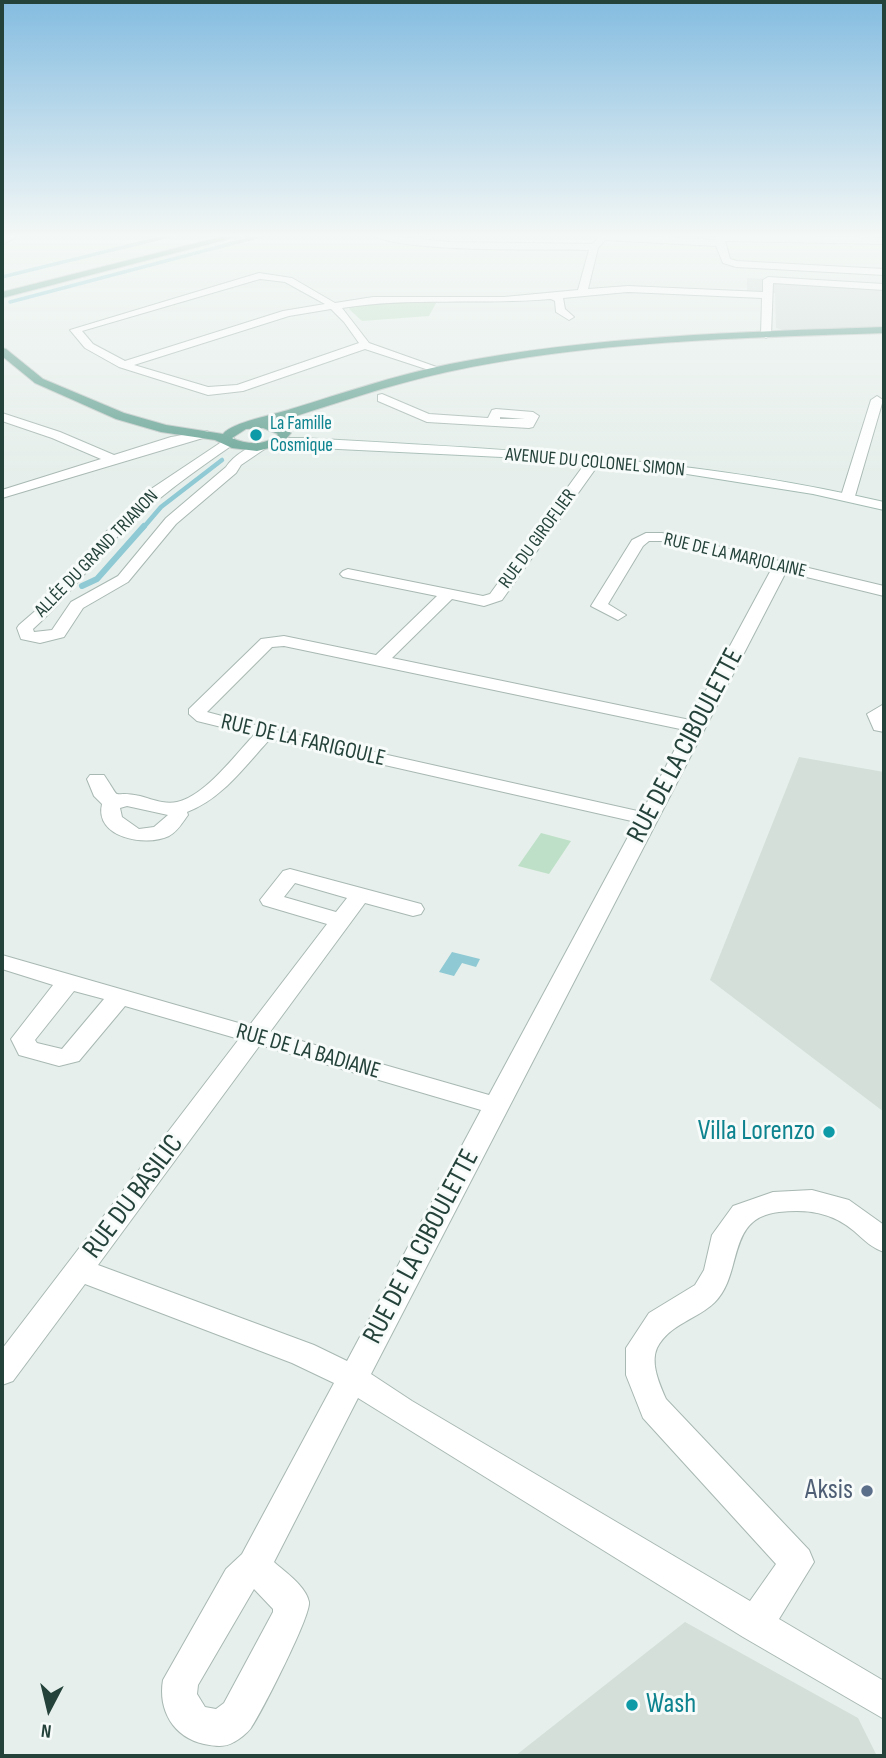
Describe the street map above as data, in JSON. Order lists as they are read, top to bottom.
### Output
{
  "streets": {
    "street": [
      "AVENUE DU COLONEL SIMON",
      "RUE DU GIROFLIER",
      "ALLÉE DU GRAND TRIANON",
      "RUE DE LA MARJOLAINE",
      "RUE DE LA FARIGOULE",
      "RUE DE LA CIBOULETTE",
      "RUE DE LA BADIANE",
      "RUE DU BASILIC"
    ]
  },
  "crossings": [
    ["AVENUE DU COLONEL SIMON", "RUE DU GIROFLIER"],
    ["AVENUE DU COLONEL SIMON", "ALLÉE DU GRAND TRIANON"],
    ["RUE DE LA MARJOLAINE", "RUE DE LA CIBOULETTE"],
    ["RUE DE LA FARIGOULE", "RUE DE LA CIBOULETTE"],
    ["RUE DE LA CIBOULETTE", "RUE DE LA BADIANE"],
    ["RUE DE LA CIBOULETTE", "RUE DU BASILIC"],
    ["RUE DE LA BADIANE", "RUE DU BASILIC"]
  ],
  "places": [
    "La Famille Cosmique",
    "Villa Lorenzo",
    "Aksis",
    "Wash"
  ],
  "north": "bottom"
}
